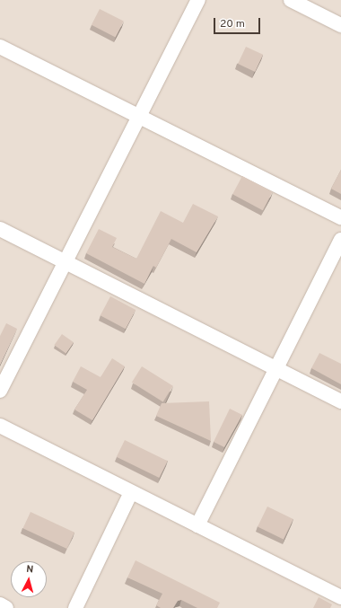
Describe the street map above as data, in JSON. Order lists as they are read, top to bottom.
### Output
{
  "scale_bar": "20 m",
  "north": "top"
}
